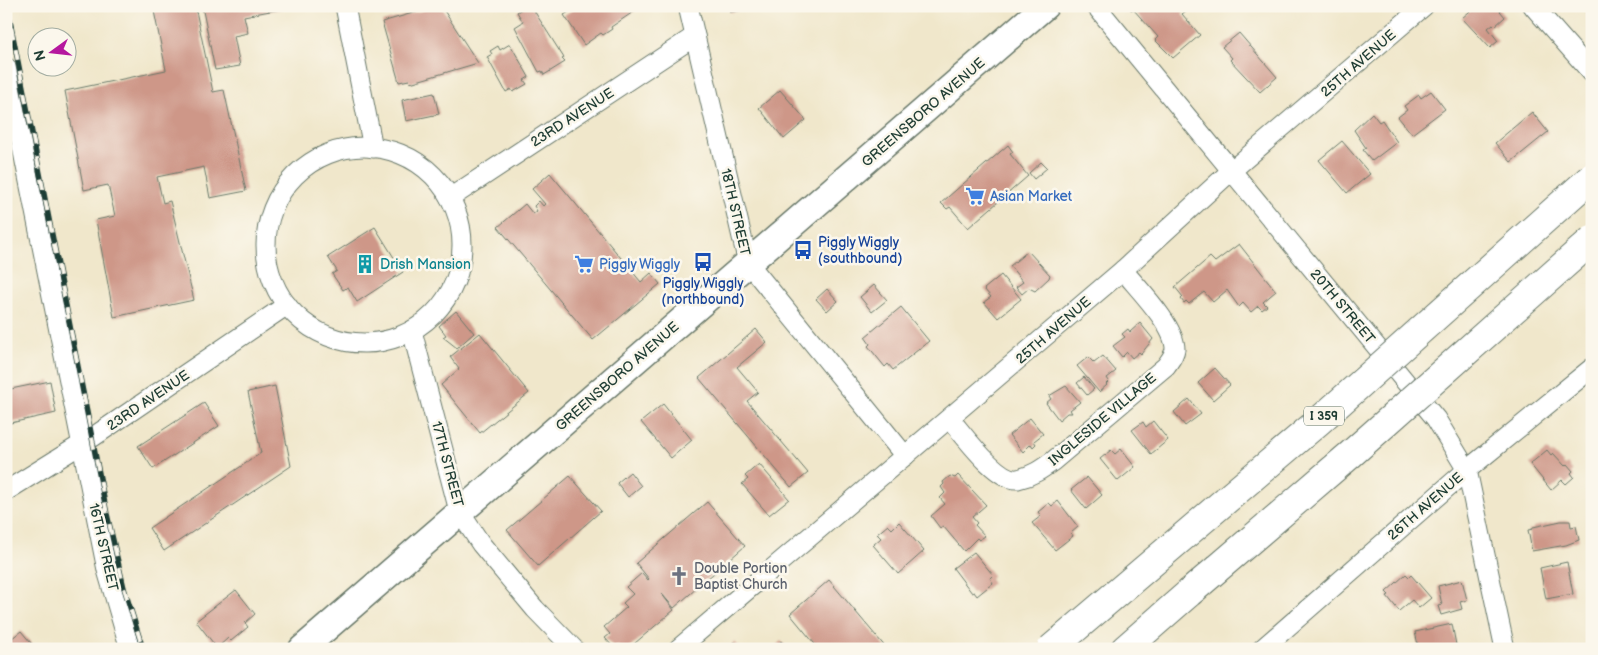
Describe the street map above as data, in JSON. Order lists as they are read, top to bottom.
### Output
{
  "streets": {
    "highway": ["I 359"],
    "main road": ["GREENSBORO AVENUE"],
    "street": [
      "25TH AVENUE",
      "23RD AVENUE",
      "18TH STREET",
      "20TH STREET",
      "INGLESIDE VILLAGE",
      "17TH STREET",
      "26TH AVENUE",
      "16TH STREET"
    ]
  },
  "crossings": [
    ["25TH AVENUE", "18TH STREET"],
    ["25TH AVENUE", "20TH STREET"],
    ["25TH AVENUE", "INGLESIDE VILLAGE"],
    ["GREENSBORO AVENUE", "18TH STREET"],
    ["GREENSBORO AVENUE", "17TH STREET"],
    ["23RD AVENUE", "18TH STREET"],
    ["23RD AVENUE", "16TH STREET"],
    ["20TH STREET", "26TH AVENUE"]
  ],
  "places": {
    "supermarket": ["Asian Market", "Piggly Wiggly"],
    "bus stop": ["Piggly Wiggly (southbound)", "Piggly Wiggly (northbound)"],
    "building": ["Drish Mansion"],
    "church": ["Double Portion Baptist Church"]
  },
  "north": "left"
}
